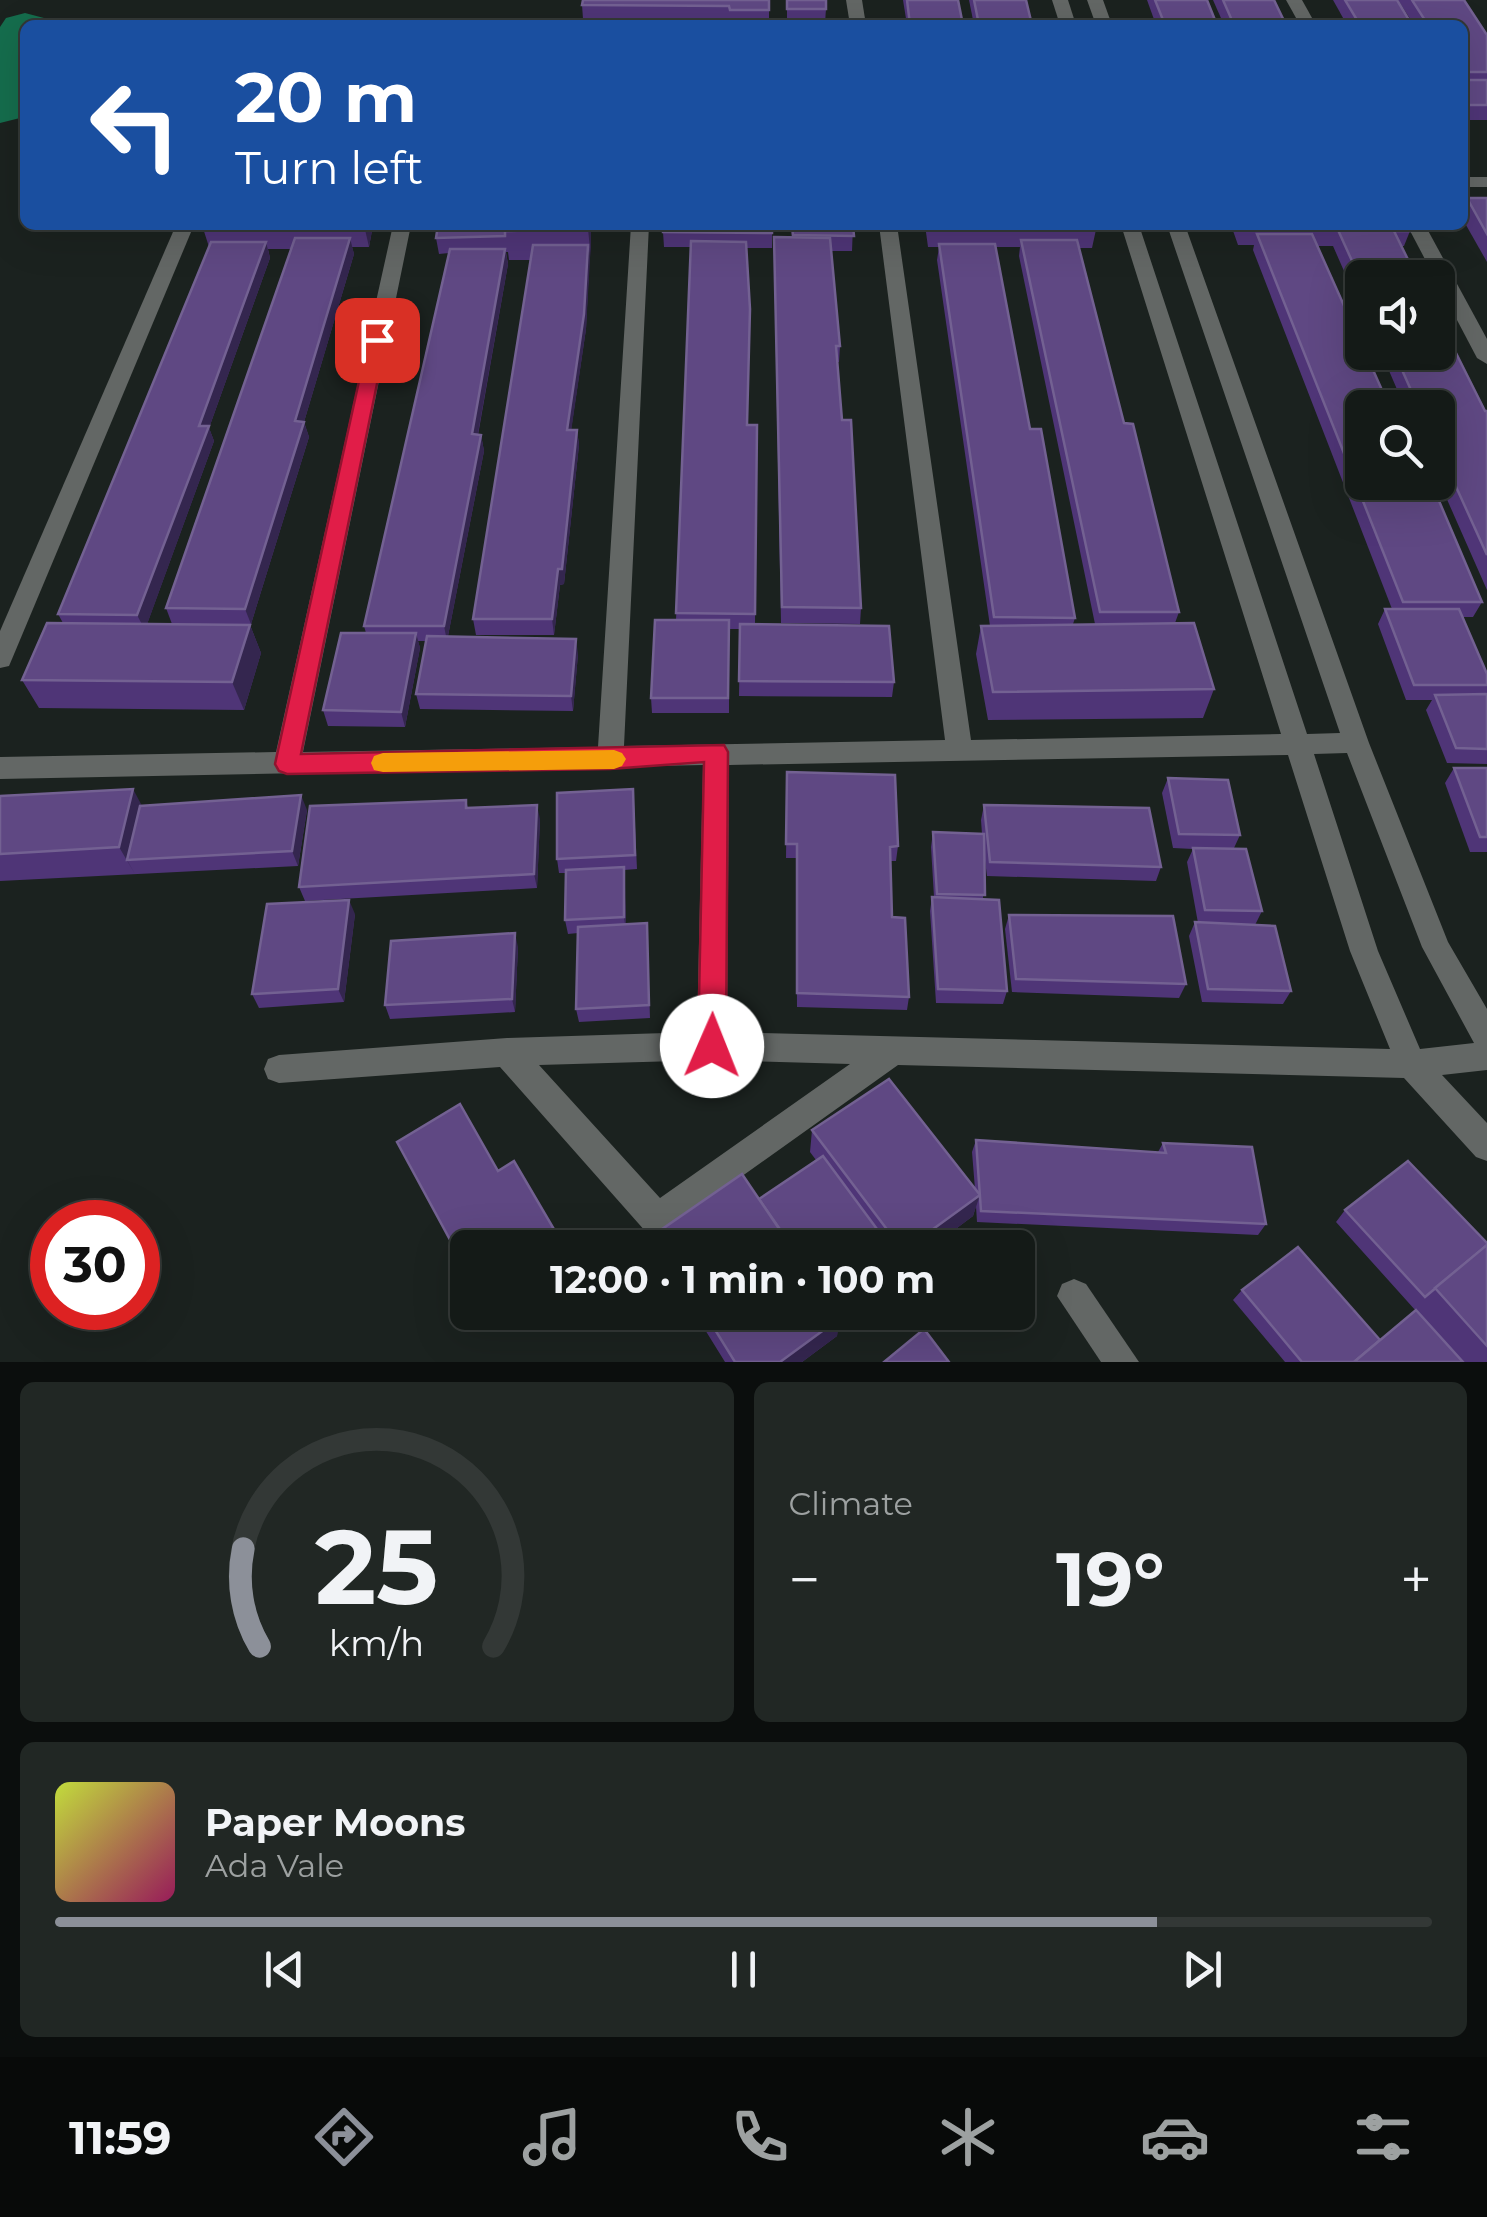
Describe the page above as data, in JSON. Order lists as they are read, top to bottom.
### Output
{
  "page": {
    "turn": ["20 m", "Turn left"],
    "limit": "30",
    "trip": "12:00 · 1 min · 100 m",
    "tile": "Climate",
    "heat": ["−", "19°", "+"],
    "song": ["Paper Moons", "Ada Vale"],
    "tabs": "11:59",
    "gauge": ["25", "km/h"]
  }
}
